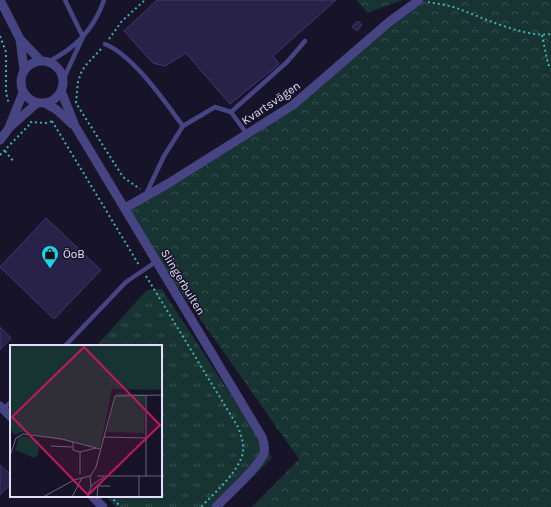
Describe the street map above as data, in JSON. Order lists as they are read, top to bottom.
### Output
{
  "streets": {
    "street": ["Kvartsvägen", "Slingerbulten"]
  },
  "crossings": [
    ["Kvartsvägen", "Slingerbulten"]
  ],
  "places": {
    "shop": ["ÖoB"]
  }
}
